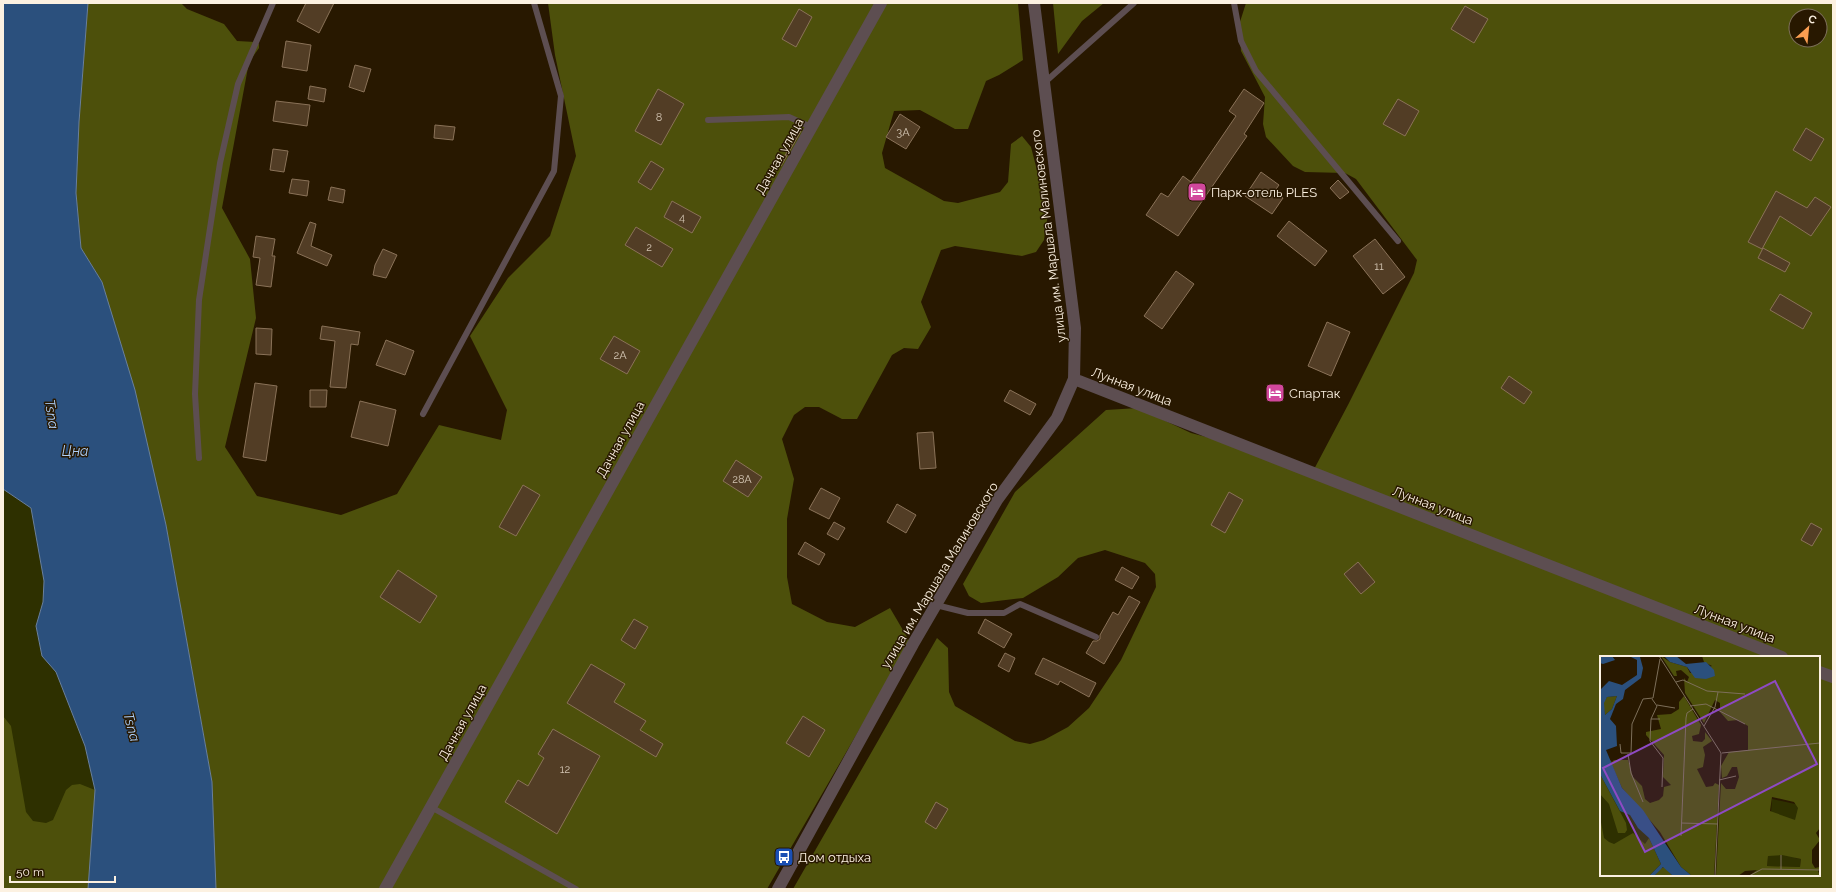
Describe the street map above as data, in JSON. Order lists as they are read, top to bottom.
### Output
{
  "streets": {
    "street": ["Дачная улица", "улица им. Маршала Малиновского", "Лунная улица"]
  },
  "crossings": [
    ["улица им. Маршала Малиновского", "Лунная улица"]
  ],
  "water": ["Tsna", "Цна"],
  "places": {
    "hotel": ["Парк-отель PLES", "Спартак"],
    "bus stop": ["Дом отдыха"]
  },
  "house_numbers": [
    "8",
    "3А",
    "4",
    "2",
    "11",
    "2А",
    "28А",
    "12"
  ],
  "scale_bar": "50 m",
  "north": "top right"
}
